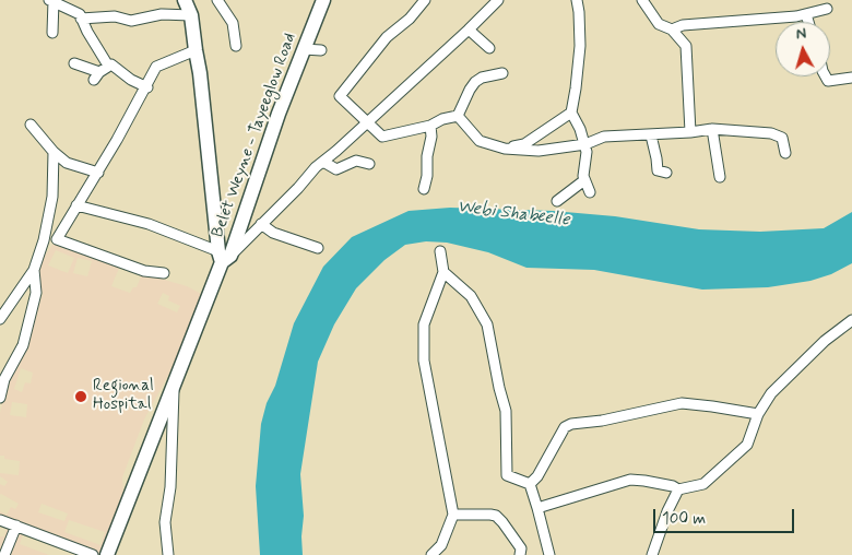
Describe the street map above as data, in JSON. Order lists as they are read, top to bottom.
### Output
{
  "streets": {
    "main road": ["Belet Weyne - Tayeeglow Road"]
  },
  "water": ["Webi Shabeelle"],
  "places": ["Regional Hospital"],
  "scale_bar": "100 m",
  "north": "top"
}
